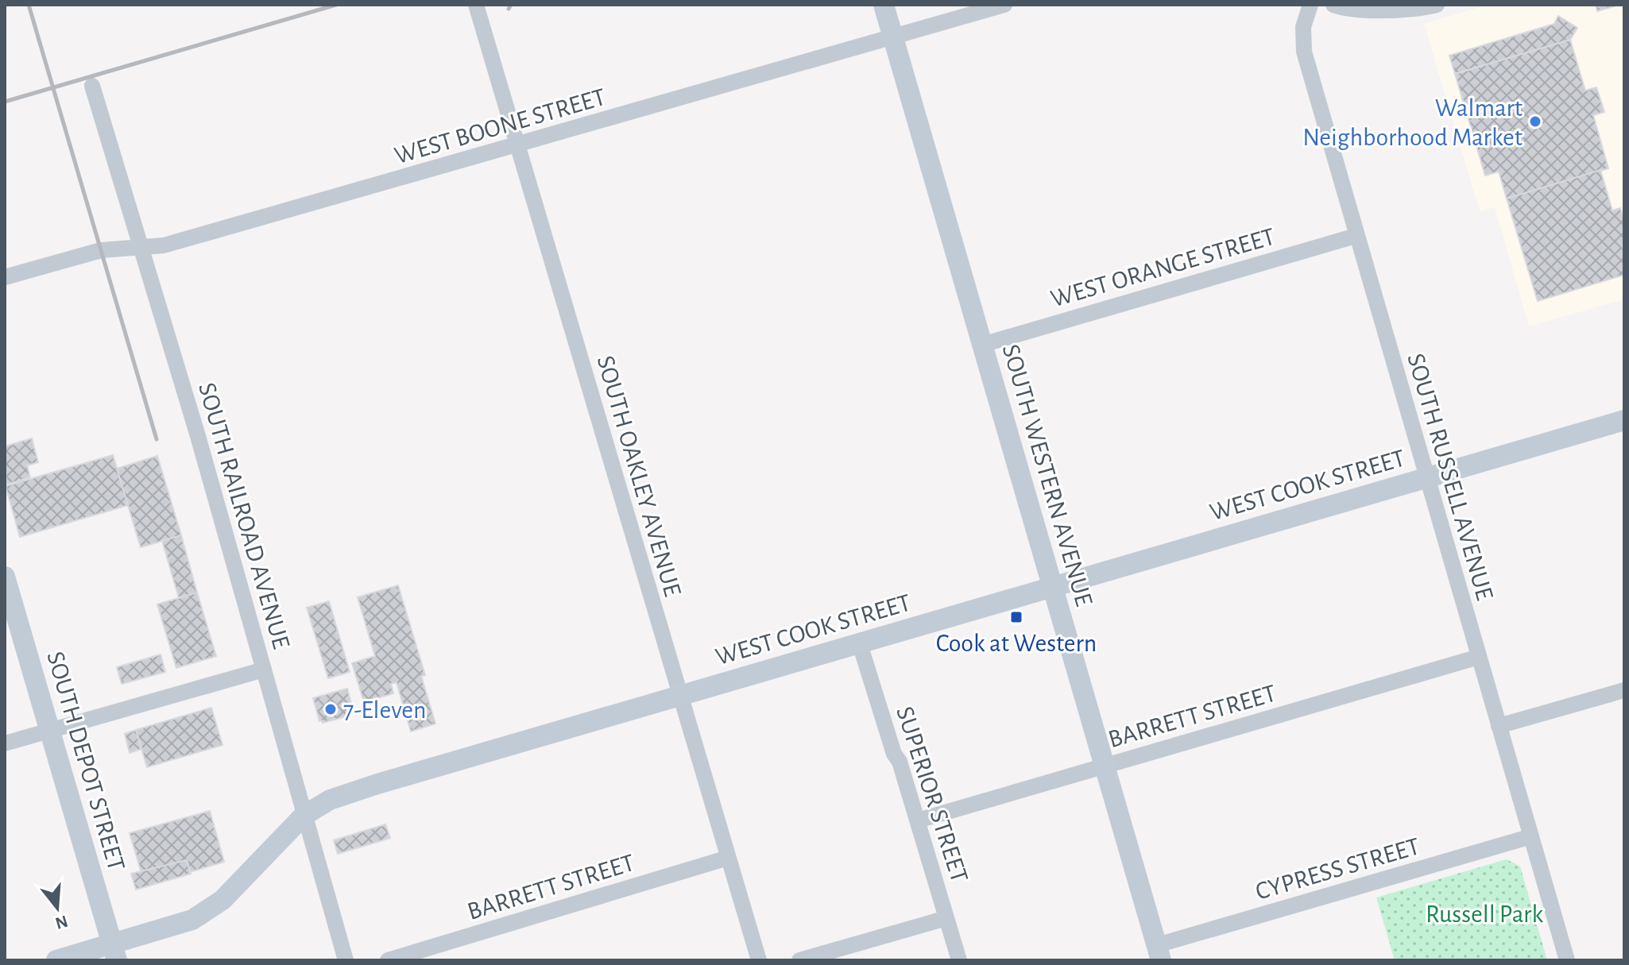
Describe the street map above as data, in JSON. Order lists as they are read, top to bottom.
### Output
{
  "streets": {
    "street": [
      "WEST BOONE STREET",
      "WEST ORANGE STREET",
      "SOUTH WESTERN AVENUE",
      "SOUTH OAKLEY AVENUE",
      "SOUTH RUSSELL AVENUE",
      "WEST COOK STREET",
      "SOUTH RAILROAD AVENUE",
      "BARRETT STREET",
      "SOUTH DEPOT STREET",
      "SUPERIOR STREET",
      "CYPRESS STREET"
    ]
  },
  "crossings": [
    ["WEST BOONE STREET", "SOUTH WESTERN AVENUE"],
    ["WEST BOONE STREET", "SOUTH OAKLEY AVENUE"],
    ["WEST BOONE STREET", "SOUTH RAILROAD AVENUE"],
    ["WEST ORANGE STREET", "SOUTH WESTERN AVENUE"],
    ["WEST ORANGE STREET", "SOUTH RUSSELL AVENUE"],
    ["SOUTH WESTERN AVENUE", "WEST COOK STREET"],
    ["SOUTH WESTERN AVENUE", "BARRETT STREET"],
    ["SOUTH WESTERN AVENUE", "CYPRESS STREET"],
    ["SOUTH OAKLEY AVENUE", "WEST COOK STREET"],
    ["SOUTH OAKLEY AVENUE", "BARRETT STREET"],
    ["SOUTH RUSSELL AVENUE", "WEST COOK STREET"],
    ["SOUTH RUSSELL AVENUE", "BARRETT STREET"],
    ["SOUTH RUSSELL AVENUE", "CYPRESS STREET"],
    ["WEST COOK STREET", "SOUTH RAILROAD AVENUE"],
    ["WEST COOK STREET", "SOUTH DEPOT STREET"],
    ["WEST COOK STREET", "SUPERIOR STREET"],
    ["BARRETT STREET", "SUPERIOR STREET"]
  ],
  "parks": ["Russell Park"],
  "places": {
    "other": ["Walmart Neighborhood Market", "7-Eleven"],
    "transit": ["Cook at Western"]
  },
  "north": "bottom"
}
